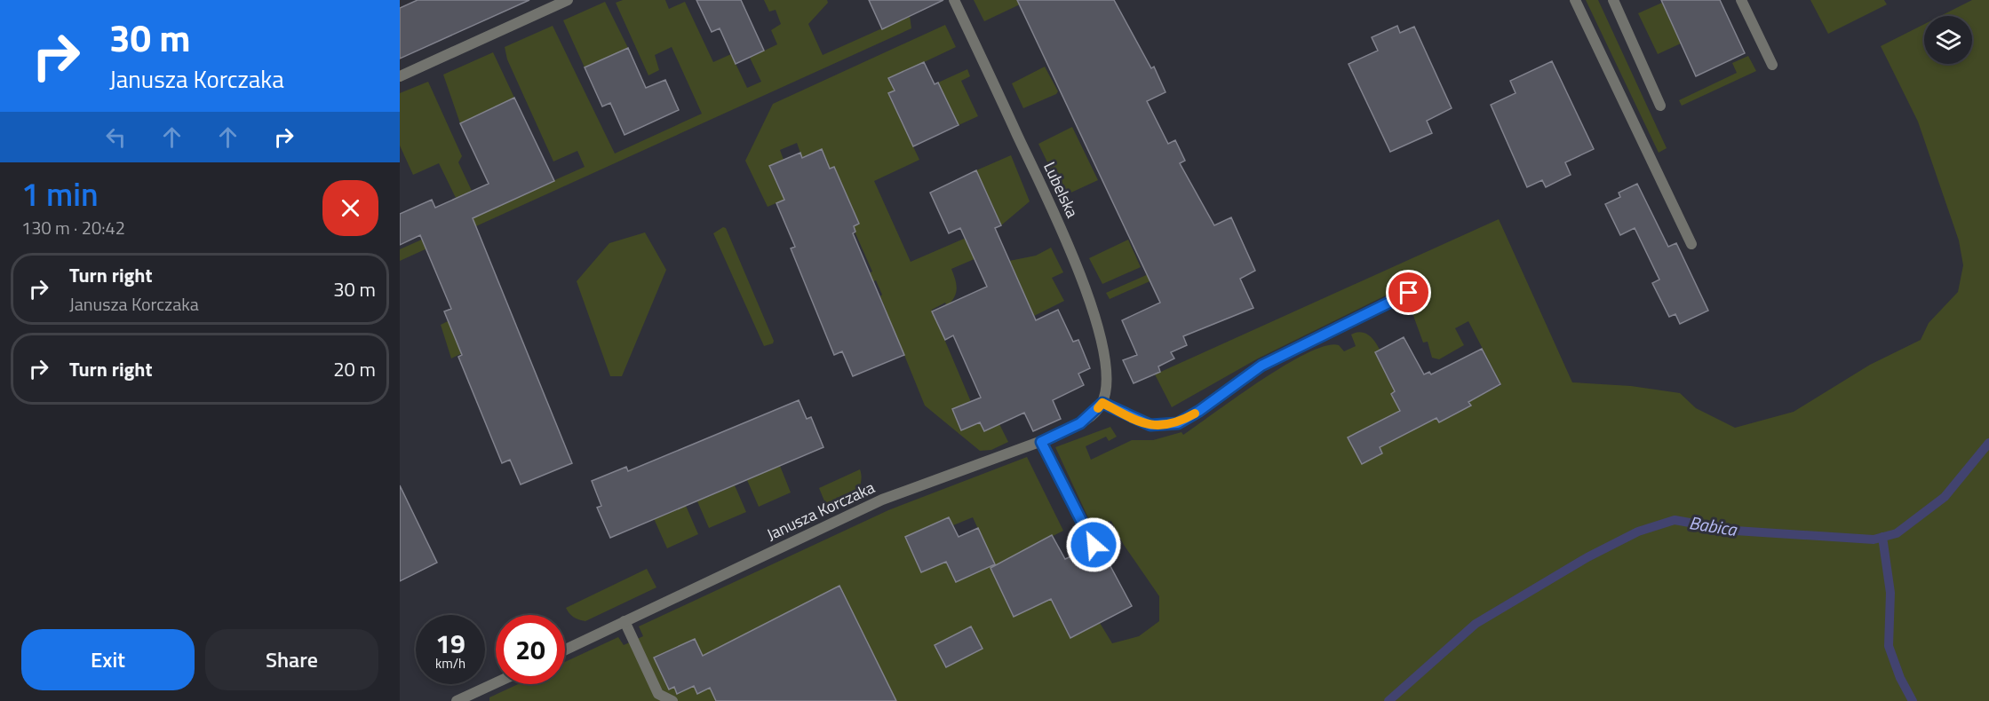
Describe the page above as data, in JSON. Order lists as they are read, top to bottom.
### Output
{
  "streets": {
    "street": ["Lubelska", "Janusza Korczaka"]
  },
  "crossings": [
    ["Lubelska", "Janusza Korczaka"]
  ],
  "water": ["Babica"],
  "page": {
    "turn": ["30 m", "Janusza Korczaka"],
    "heading": ["1 min", "130 m · 20:42"],
    "list": [
      {
        "name": "Turn right",
        "note": "Janusza Korczaka",
        "value": "30 m"
      },
      {
        "name": "Turn right",
        "value": "20 m"
      }
    ],
    "speed": "19 km/h",
    "limit": "20",
    "buttons": ["Exit", "Share"]
  }
}
